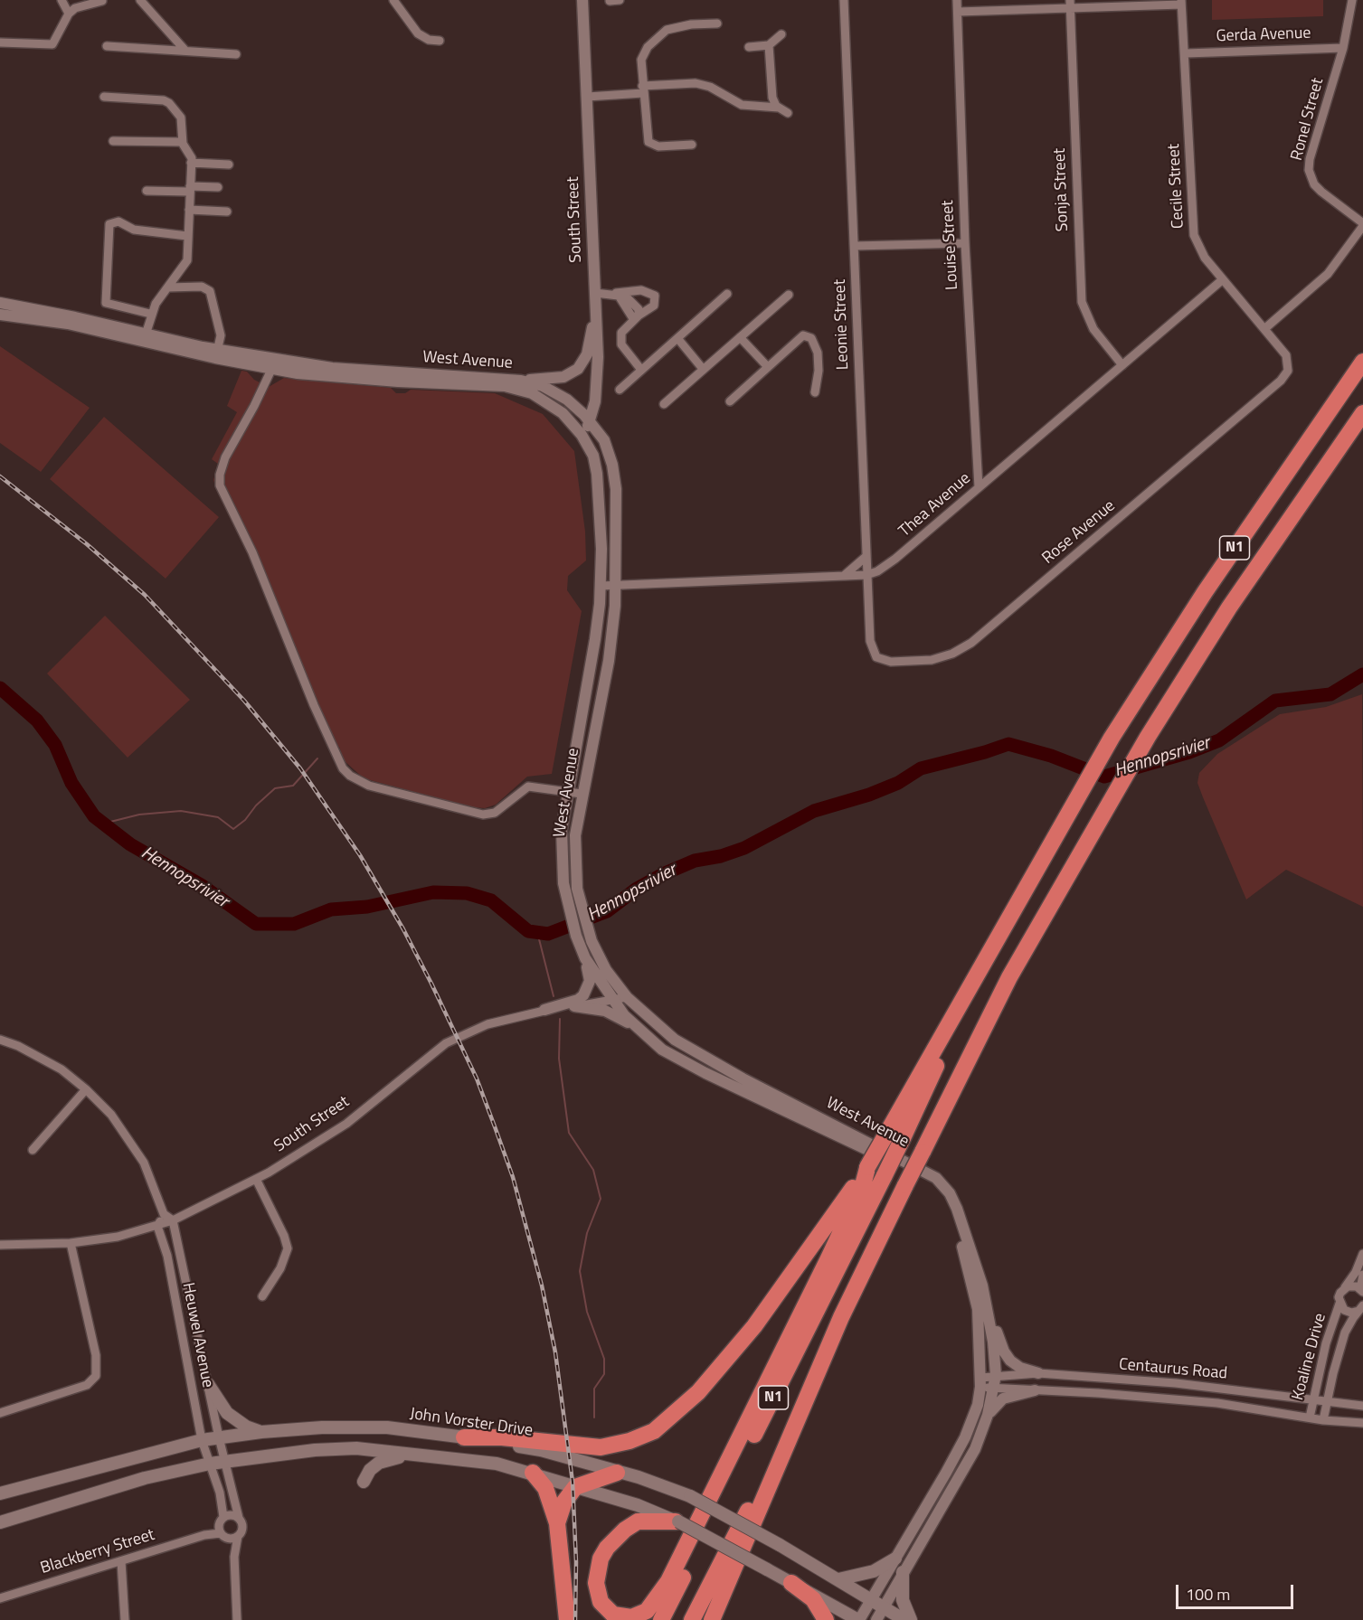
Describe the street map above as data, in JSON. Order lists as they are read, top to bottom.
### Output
{
  "streets": {
    "highway": ["N1"],
    "main road": ["John Vorster Drive"],
    "street": [
      "Gerda Avenue",
      "Ronel Street",
      "Cecile Street",
      "Sonja Street",
      "South Street",
      "Louise Street",
      "Leonie Street",
      "West Avenue",
      "Thea Avenue",
      "Rose Avenue",
      "Heuwel Avenue",
      "Koaline Drive",
      "Centaurus Road",
      "Blackberry Street"
    ]
  },
  "crossings": [
    ["Gerda Avenue", "Ronel Street"],
    ["Gerda Avenue", "Cecile Street"],
    ["Cecile Street", "Thea Avenue"],
    ["Cecile Street", "Rose Avenue"],
    ["Sonja Street", "Thea Avenue"],
    ["South Street", "West Avenue"],
    ["South Street", "Heuwel Avenue"],
    ["Louise Street", "Thea Avenue"],
    ["Leonie Street", "Thea Avenue"],
    ["Leonie Street", "Rose Avenue"],
    ["West Avenue", "Thea Avenue"],
    ["West Avenue", "Centaurus Road"],
    ["West Avenue", "John Vorster Drive"],
    ["Heuwel Avenue", "John Vorster Drive"],
    ["Heuwel Avenue", "Blackberry Street"],
    ["Koaline Drive", "Centaurus Road"]
  ],
  "water": ["Hennopsrivier"],
  "scale_bar": "100 m"
}
